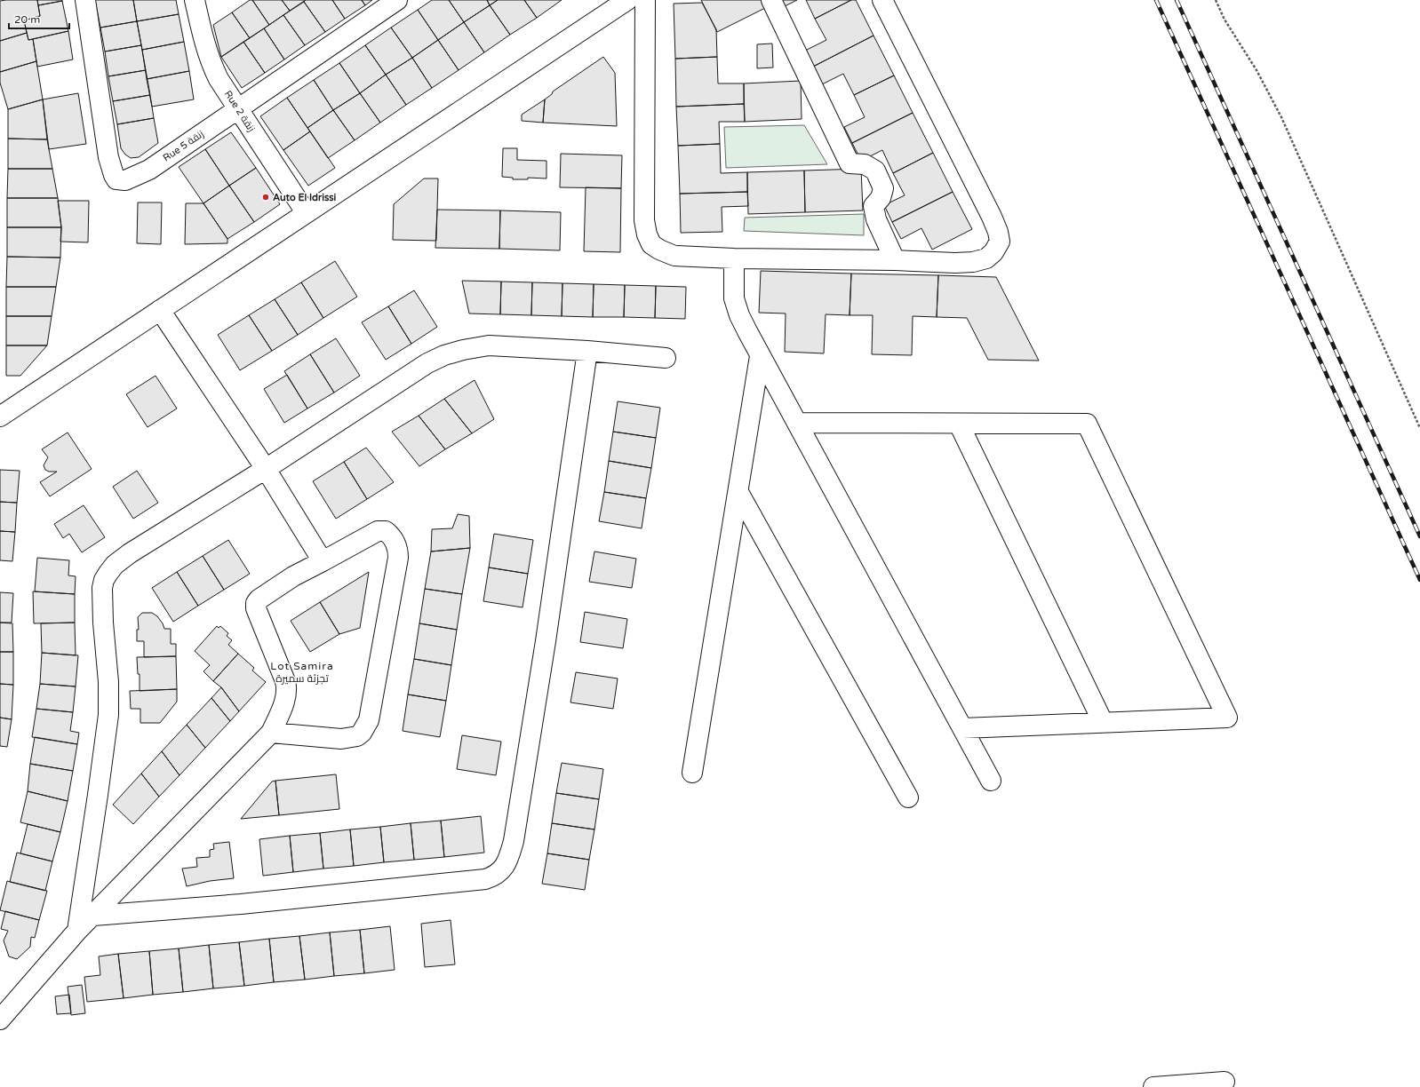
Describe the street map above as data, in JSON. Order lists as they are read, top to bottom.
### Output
{
  "streets": {
    "street": ["Rue 2 زنقة", "Rue 5 زنقة"]
  },
  "crossings": [
    ["Rue 2 زنقة", "Rue 5 زنقة"]
  ],
  "districts": ["Lot Samira تجزئة سميرة"],
  "places": ["Auto El Idrissi"],
  "scale_bar": "20 m"
}
